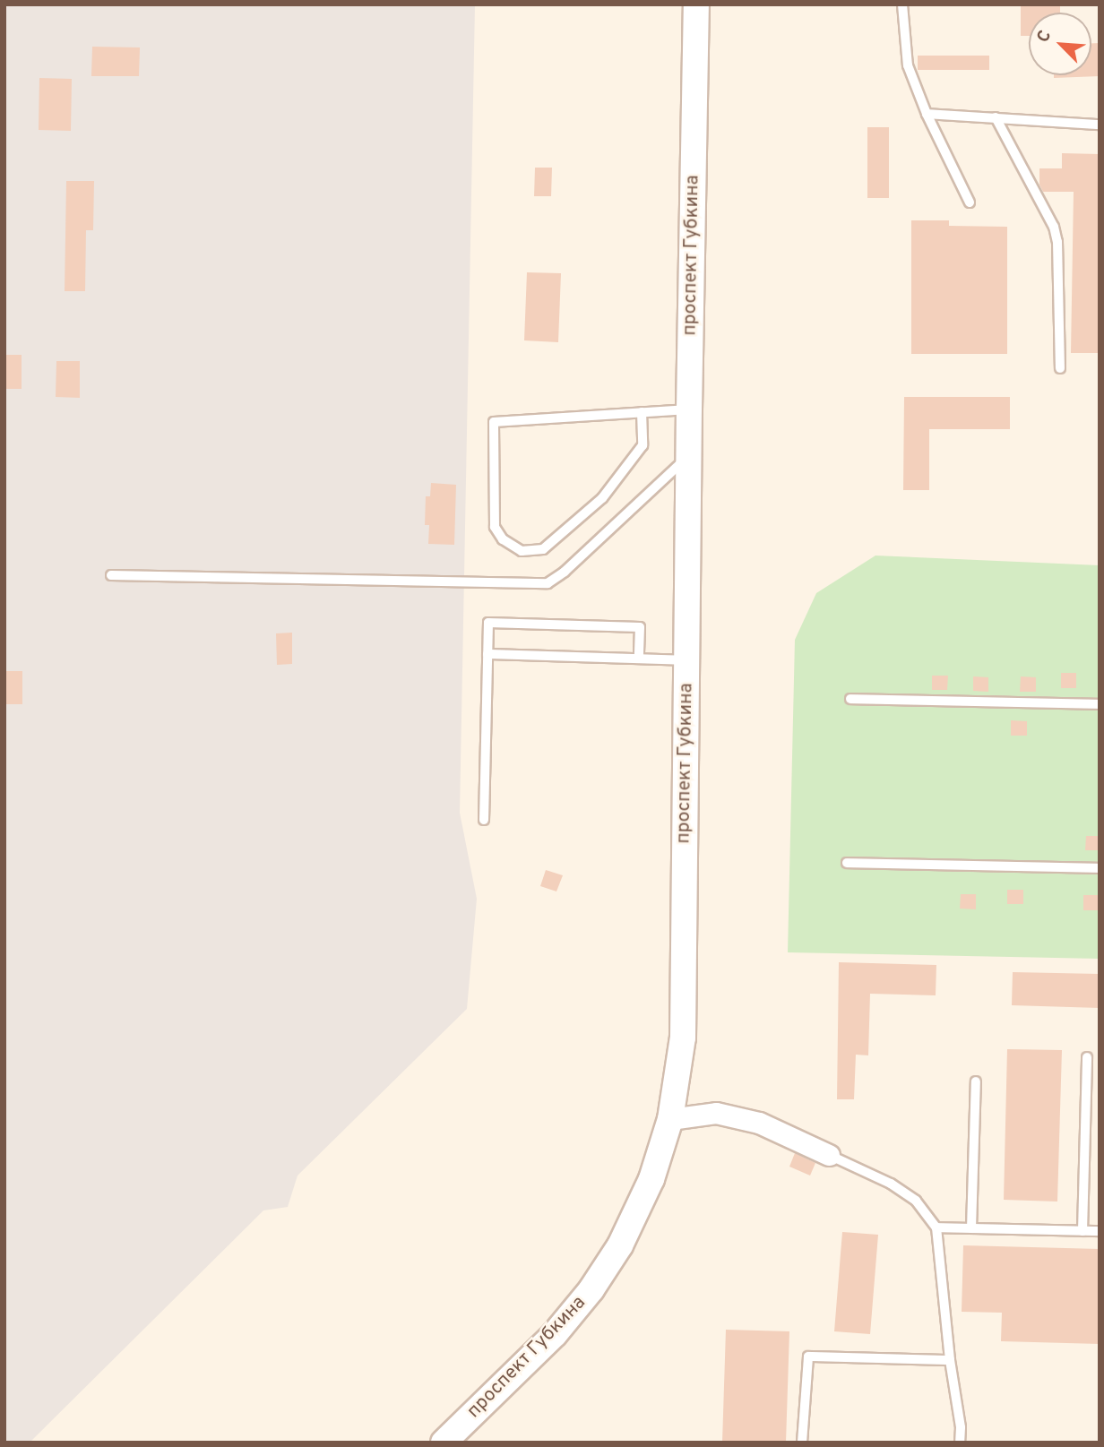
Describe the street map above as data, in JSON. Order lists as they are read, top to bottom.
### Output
{
  "streets": {
    "street": ["проспект Губкина"]
  },
  "north": "top left"
}
